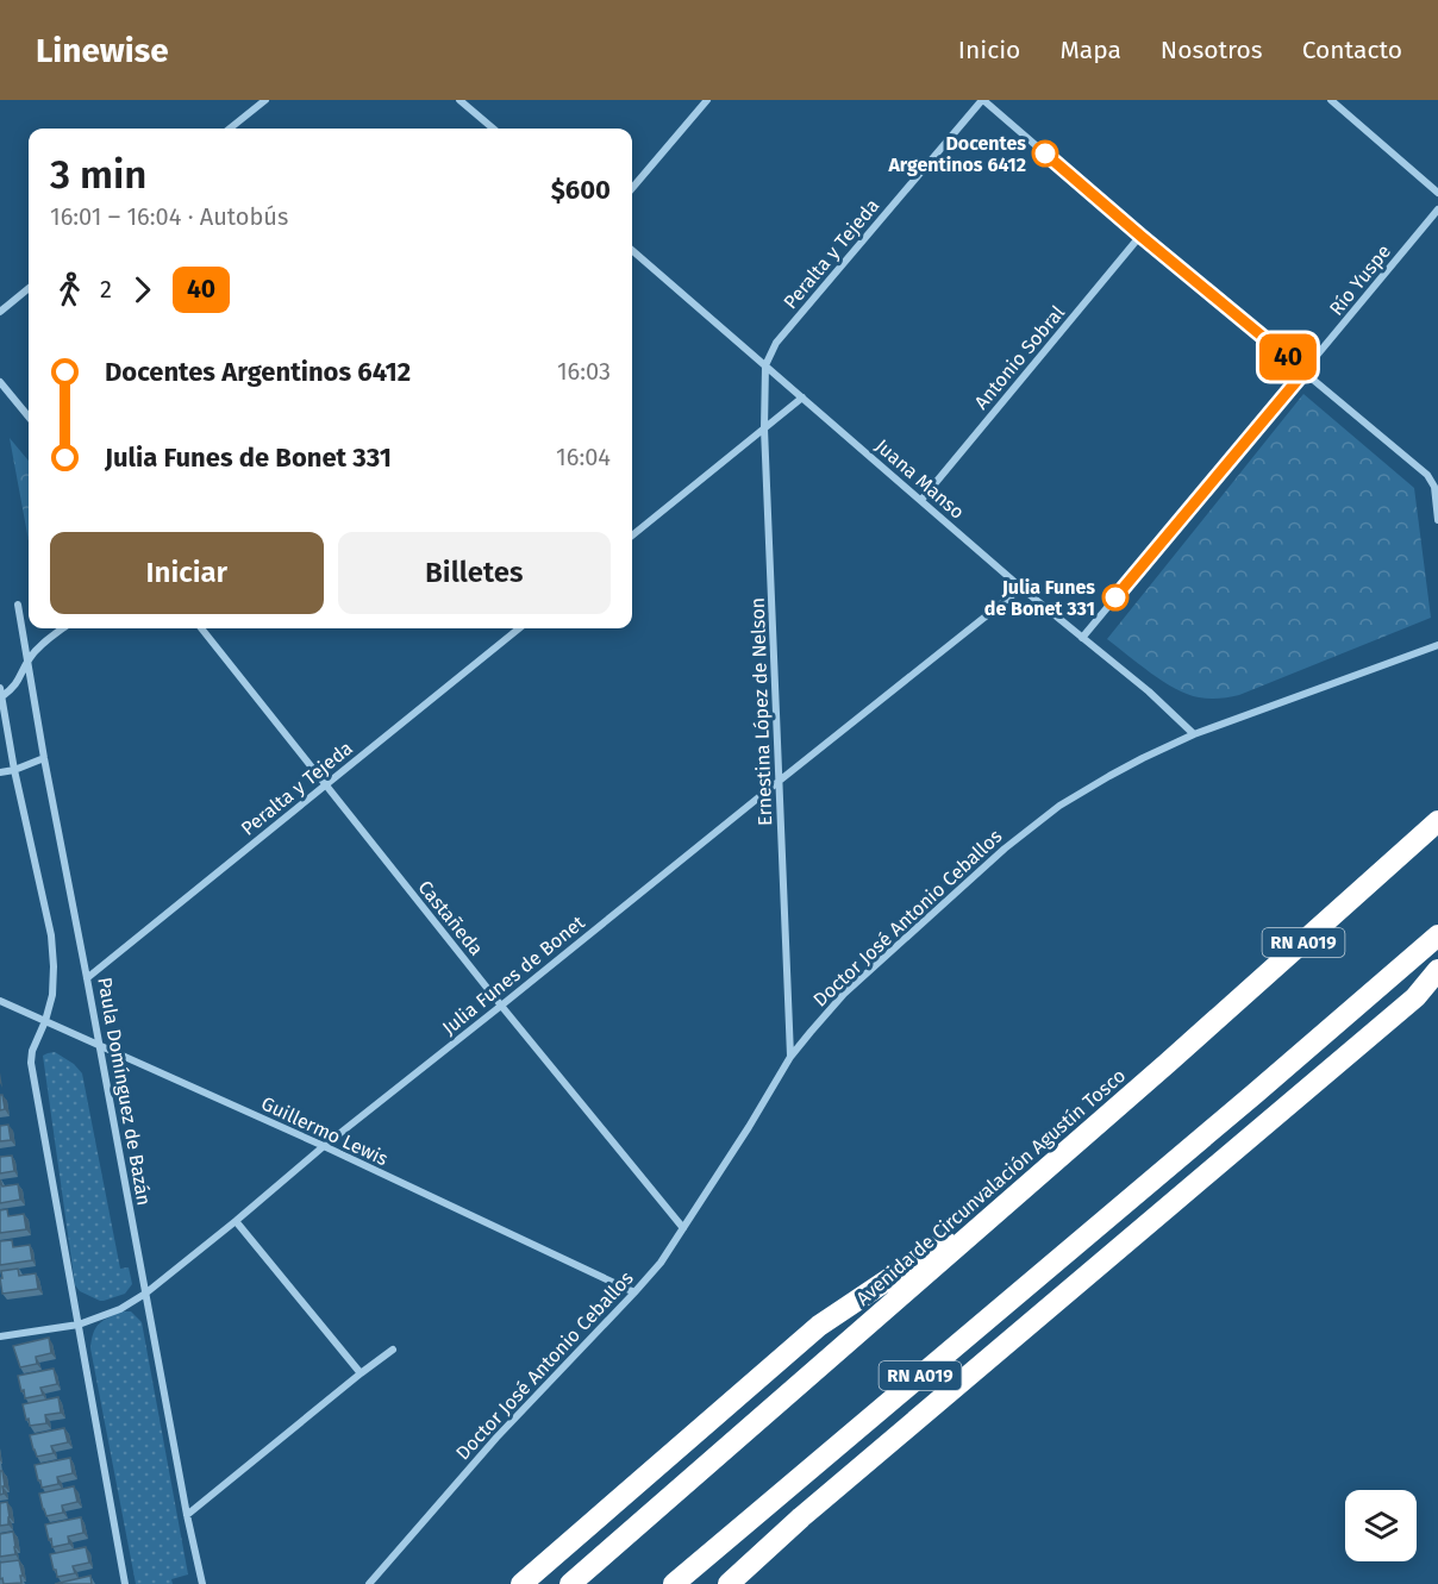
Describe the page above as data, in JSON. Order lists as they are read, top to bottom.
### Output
{
  "streets": {
    "highway": ["RN A019", "Avenida de Circunvalación Agustín Tosco"],
    "street": [
      "Peralta y Tejeda",
      "Río Yuspe",
      "Antonio Sobral",
      "Juana Manso",
      "Ernestina López de Nelson",
      "Castañeda",
      "Doctor José Antonio Ceballos",
      "Julia Funes de Bonet",
      "Paula Domínguez de Bazán",
      "Guillermo Lewis"
    ]
  },
  "crossings": [
    ["Peralta y Tejeda", "Juana Manso"],
    ["Peralta y Tejeda", "Ernestina López de Nelson"],
    ["Peralta y Tejeda", "Castañeda"],
    ["Peralta y Tejeda", "Paula Domínguez de Bazán"],
    ["Antonio Sobral", "Juana Manso"],
    ["Juana Manso", "Ernestina López de Nelson"],
    ["Juana Manso", "Doctor José Antonio Ceballos"],
    ["Juana Manso", "Julia Funes de Bonet"],
    ["Ernestina López de Nelson", "Doctor José Antonio Ceballos"],
    ["Ernestina López de Nelson", "Julia Funes de Bonet"],
    ["Castañeda", "Doctor José Antonio Ceballos"],
    ["Castañeda", "Julia Funes de Bonet"],
    ["Doctor José Antonio Ceballos", "Guillermo Lewis"],
    ["Julia Funes de Bonet", "Paula Domínguez de Bazán"],
    ["Julia Funes de Bonet", "Guillermo Lewis"],
    ["Paula Domínguez de Bazán", "Guillermo Lewis"]
  ],
  "places": ["Docentes Argentinos 6412", "Julia Funes de Bonet 331"],
  "lines": ["bus line 40"],
  "page": {
    "header": "Linewise",
    "nav": [
      "Inicio",
      "Mapa",
      "Nosotros",
      "Contacto"
    ],
    "on_map": "40",
    "heading": ["3 min", "16:01 – 16:04 · Autobús", "$600"],
    "legs": ["2", "40"],
    "list": [
      {
        "name": "Docentes Argentinos 6412",
        "value": "16:03"
      },
      {
        "name": "Julia Funes de Bonet 331",
        "value": "16:04"
      }
    ],
    "buttons": ["Iniciar", "Billetes"]
  }
}
